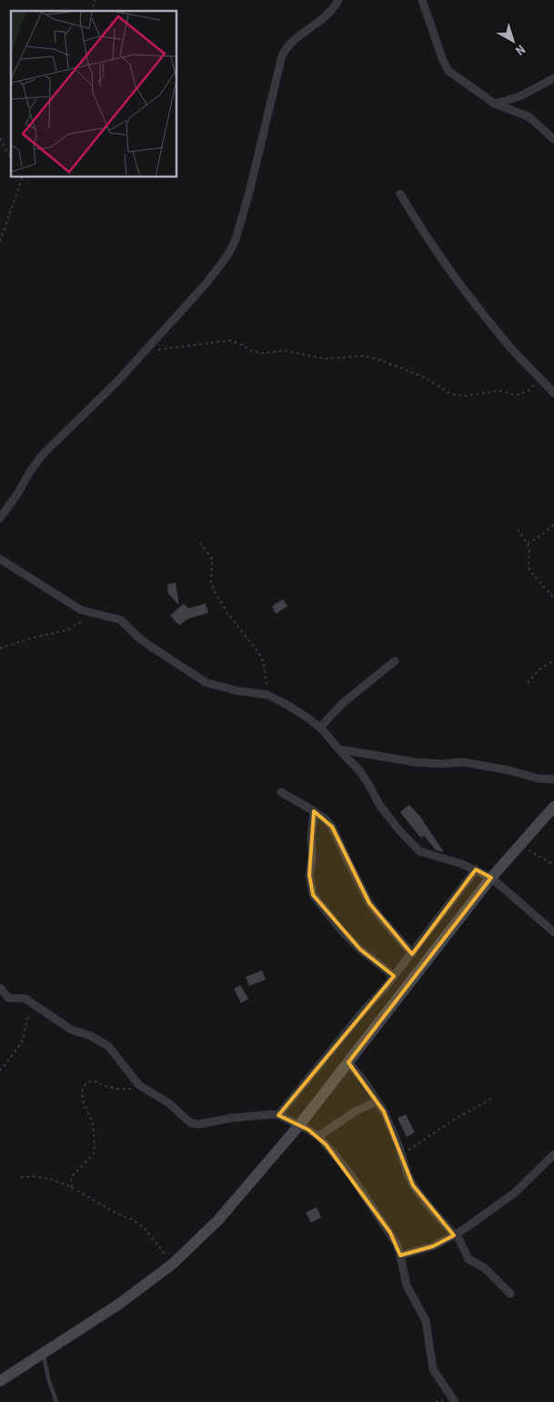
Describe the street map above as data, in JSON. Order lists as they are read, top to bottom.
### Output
{
  "north": "bottom right"
}
